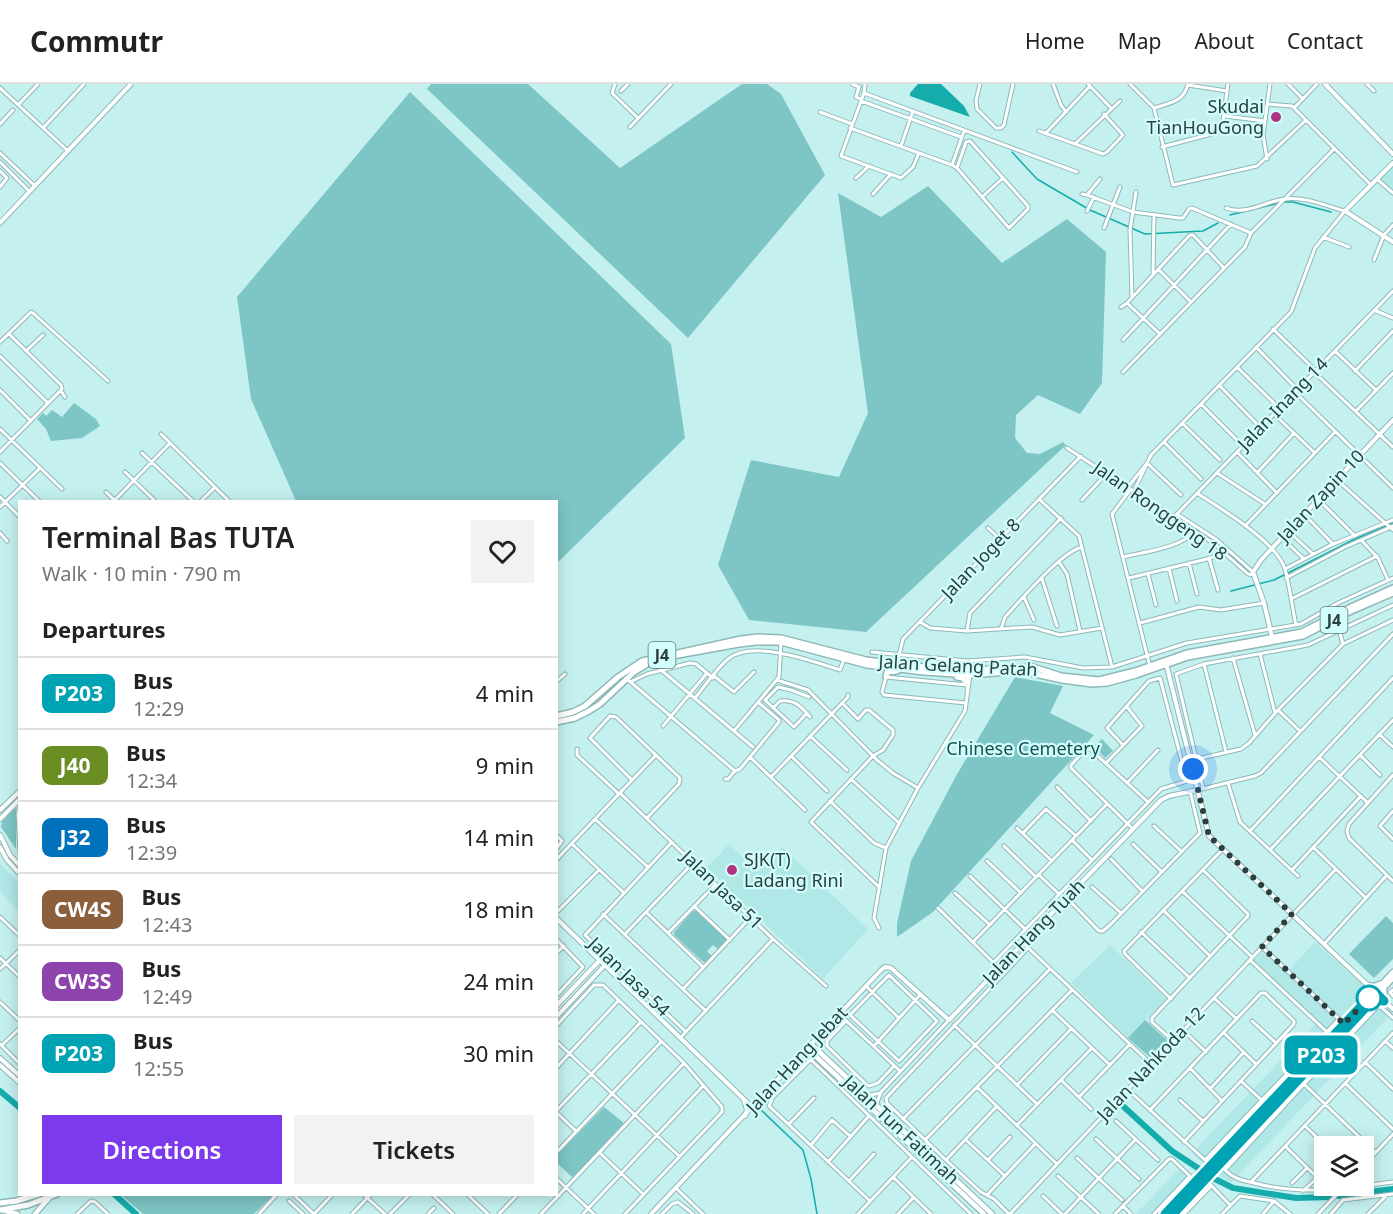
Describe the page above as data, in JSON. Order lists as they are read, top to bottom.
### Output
{
  "streets": {
    "main road": ["J4", "Jalan Gelang Patah", "Jalan Tun Fatimah"],
    "street": [
      "Jalan Inang 14",
      "Jalan Zapin 10",
      "Jalan Ronggeng 18",
      "Jalan Joget 8",
      "Jalan Jasa 51",
      "Jalan Hang Tuah",
      "Jalan Jasa 54",
      "Jalan Hang Jebat",
      "Jalan Nahkoda 12"
    ]
  },
  "crossings": [
    ["Jalan Inang 14", "Jalan Ronggeng 18"],
    ["Jalan Zapin 10", "Jalan Ronggeng 18"],
    ["Jalan Ronggeng 18", "Jalan Joget 8"],
    ["Jalan Joget 8", "Jalan Gelang Patah"],
    ["J4", "Jalan Gelang Patah"],
    ["Jalan Jasa 51", "Jalan Jasa 54"],
    ["Jalan Hang Tuah", "Jalan Hang Jebat"],
    ["Jalan Hang Tuah", "Jalan Tun Fatimah"],
    ["Jalan Hang Jebat", "Jalan Tun Fatimah"]
  ],
  "parks": ["Chinese Cemetery"],
  "places": ["Skudai TianHouGong", "SJK(T) Ladang Rini"],
  "lines": ["bus line P203"],
  "page": {
    "header": "Commutr",
    "nav": [
      "Home",
      "Map",
      "About",
      "Contact"
    ],
    "on_map": "P203",
    "heading": [
      ["Terminal Bas TUTA", "Walk · 10 min · 790 m"],
      "Departures"
    ],
    "list": [
      {
        "mark": "P203",
        "name": "Bus",
        "note": "12:29",
        "value": "4 min"
      },
      {
        "mark": "J40",
        "name": "Bus",
        "note": "12:34",
        "value": "9 min"
      },
      {
        "mark": "J32",
        "name": "Bus",
        "note": "12:39",
        "value": "14 min"
      },
      {
        "mark": "CW4S",
        "name": "Bus",
        "note": "12:43",
        "value": "18 min"
      },
      {
        "mark": "CW3S",
        "name": "Bus",
        "note": "12:49",
        "value": "24 min"
      },
      {
        "mark": "P203",
        "name": "Bus",
        "note": "12:55",
        "value": "30 min"
      }
    ],
    "buttons": ["Directions", "Tickets"]
  }
}
